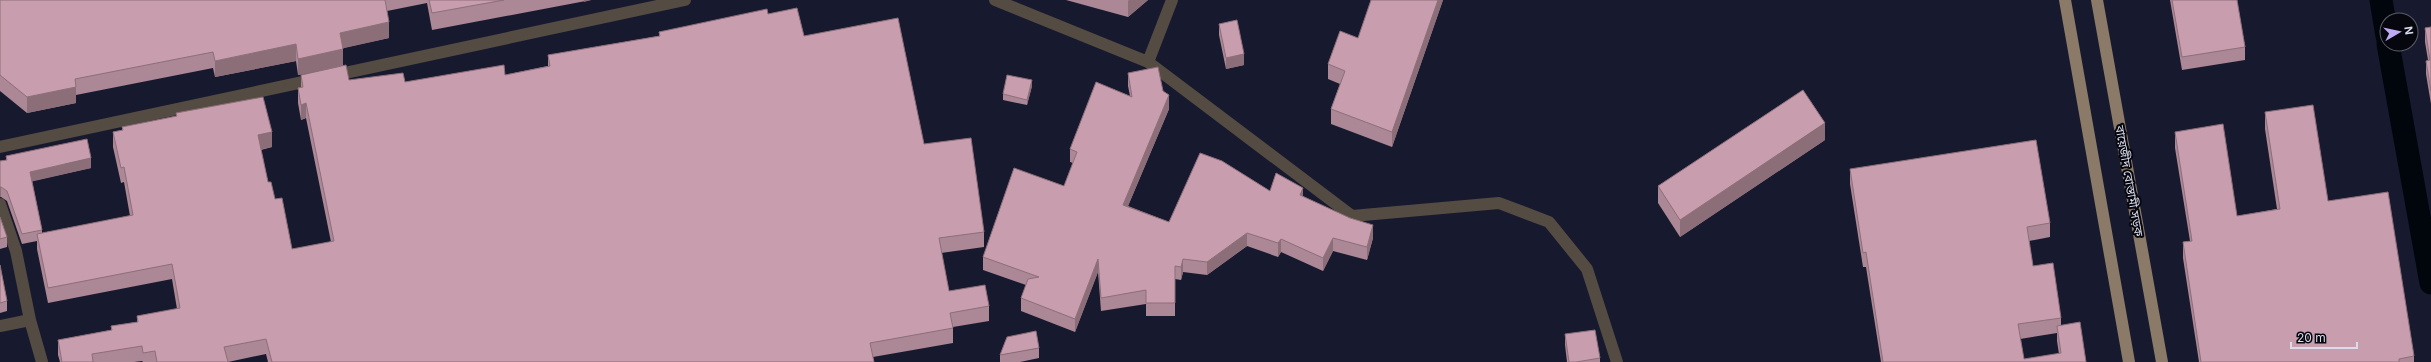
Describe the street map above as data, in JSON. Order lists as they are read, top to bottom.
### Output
{
  "streets": {
    "main road": ["বায়েজীদ বোস্তামী সড়ক"]
  },
  "scale_bar": "20 m",
  "north": "right"
}
